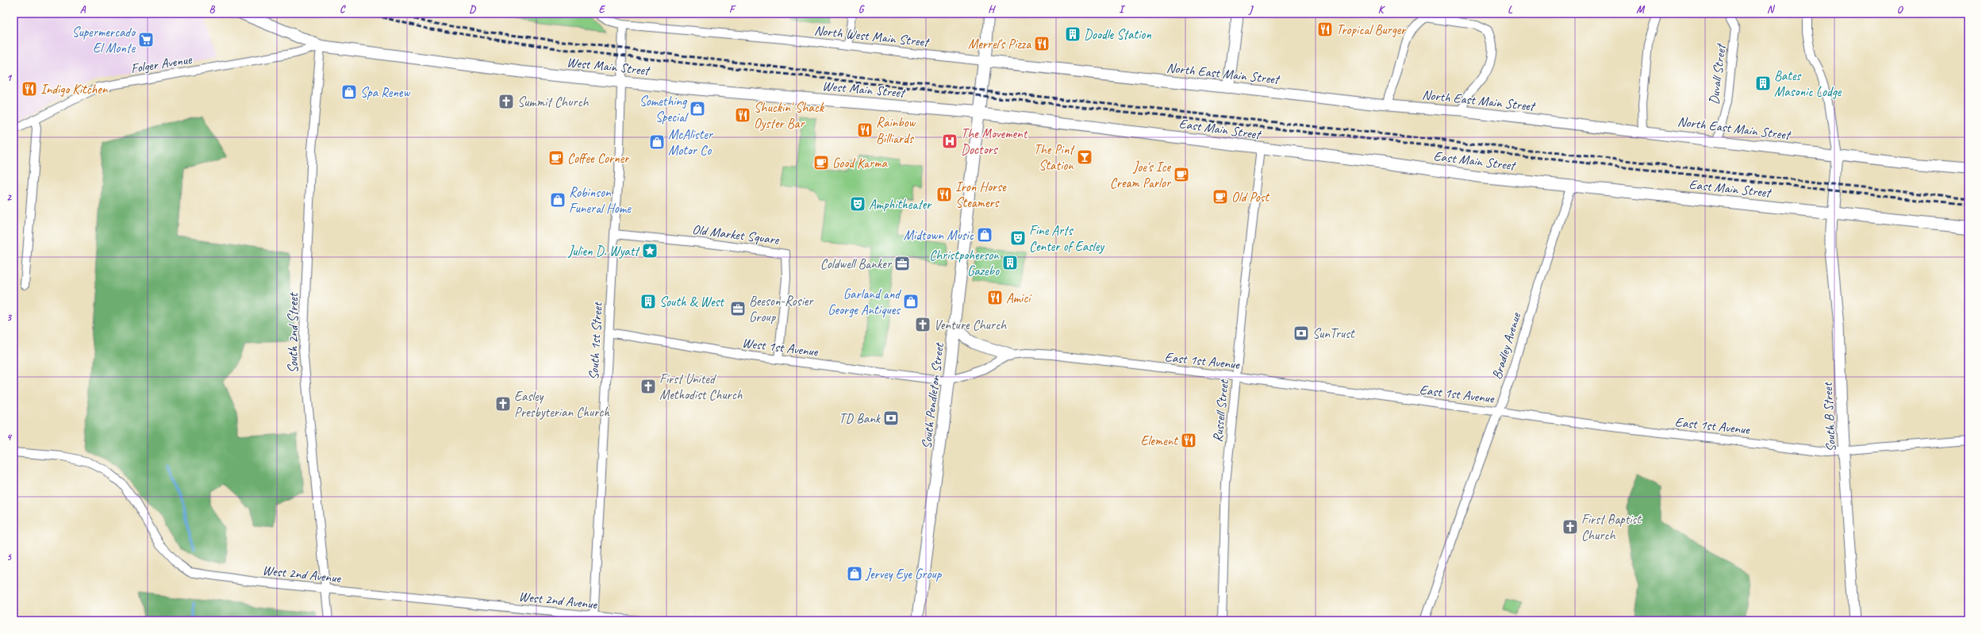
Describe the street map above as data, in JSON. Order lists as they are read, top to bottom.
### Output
{
  "streets": {
    "main road": [
      "West Main Street",
      "North East Main Street",
      "East Main Street",
      "South Pendleton Street"
    ],
    "street": [
      "North West Main Street",
      "Folger Avenue",
      "Duvall Street",
      "Old Market Square",
      "South 2nd Street",
      "South 1st Street",
      "Bradley Avenue",
      "West 1st Avenue",
      "East 1st Avenue",
      "Russell Street",
      "South B Street",
      "West 2nd Avenue"
    ]
  },
  "crossings": [
    ["North West Main Street", "North East Main Street"],
    ["North West Main Street", "South 1st Street"],
    ["North West Main Street", "South Pendleton Street"],
    ["Folger Avenue", "West Main Street"],
    ["Folger Avenue", "South 2nd Street"],
    ["West Main Street", "East Main Street"],
    ["West Main Street", "South 2nd Street"],
    ["West Main Street", "South 1st Street"],
    ["West Main Street", "South Pendleton Street"],
    ["North East Main Street", "Duvall Street"],
    ["North East Main Street", "South Pendleton Street"],
    ["North East Main Street", "South B Street"],
    ["East Main Street", "Bradley Avenue"],
    ["East Main Street", "South Pendleton Street"],
    ["East Main Street", "Russell Street"],
    ["East Main Street", "South B Street"],
    ["Old Market Square", "South 1st Street"],
    ["Old Market Square", "West 1st Avenue"],
    ["South 2nd Street", "West 2nd Avenue"],
    ["South 1st Street", "West 1st Avenue"],
    ["South 1st Street", "West 2nd Avenue"],
    ["Bradley Avenue", "East 1st Avenue"],
    ["West 1st Avenue", "East 1st Avenue"],
    ["West 1st Avenue", "South Pendleton Street"],
    ["East 1st Avenue", "South Pendleton Street"],
    ["East 1st Avenue", "Russell Street"],
    ["East 1st Avenue", "South B Street"]
  ],
  "places": {
    "restaurant": [
      "Tropical Burger",
      "Merrel's Pizza",
      "Indigo Kitchen",
      "Shuckin' Shack Oyster Bar",
      "Rainbow Billiards",
      "Iron Horse Steamers",
      "Amici",
      "Element"
    ],
    "building": [
      "Doodle Station",
      "Bates Masonic Lodge",
      "Christpoherson Gazebo",
      "South & West"
    ],
    "supermarket": ["Supermercado El Monte"],
    "shop": [
      "Spa Renew",
      "Something Special",
      "McAlister Motor Co",
      "Robinson Funeral Home",
      "Midtown Music",
      "Garland and George Antiques",
      "Jervey Eye Group"
    ],
    "church": [
      "Summit Church",
      "Venture Church",
      "First United Methodist Church",
      "Easley Presbyterian Church",
      "First Baptist Church"
    ],
    "hospital": ["The Movement Doctors"],
    "bar": ["The Pint Station"],
    "cafe": [
      "Coffee Corner",
      "Good Karma",
      "Joe's Ice Cream Parlor",
      "Old Post"
    ],
    "theatre": ["Amphitheater", "Fine Arts Center of Easley"],
    "place": ["Julien D. Wyatt"],
    "office": ["Coldwell Banker", "Beeson-Rosier Group"],
    "bank": ["SunTrust", "TD Bank"]
  },
  "grid": {
    "columns": [
      "A",
      "B",
      "C",
      "D",
      "E",
      "F",
      "G",
      "H",
      "I",
      "J",
      "K",
      "L",
      "M",
      "N",
      "O"
    ],
    "rows": [
      "1",
      "2",
      "3",
      "4",
      "5"
    ]
  }
}
